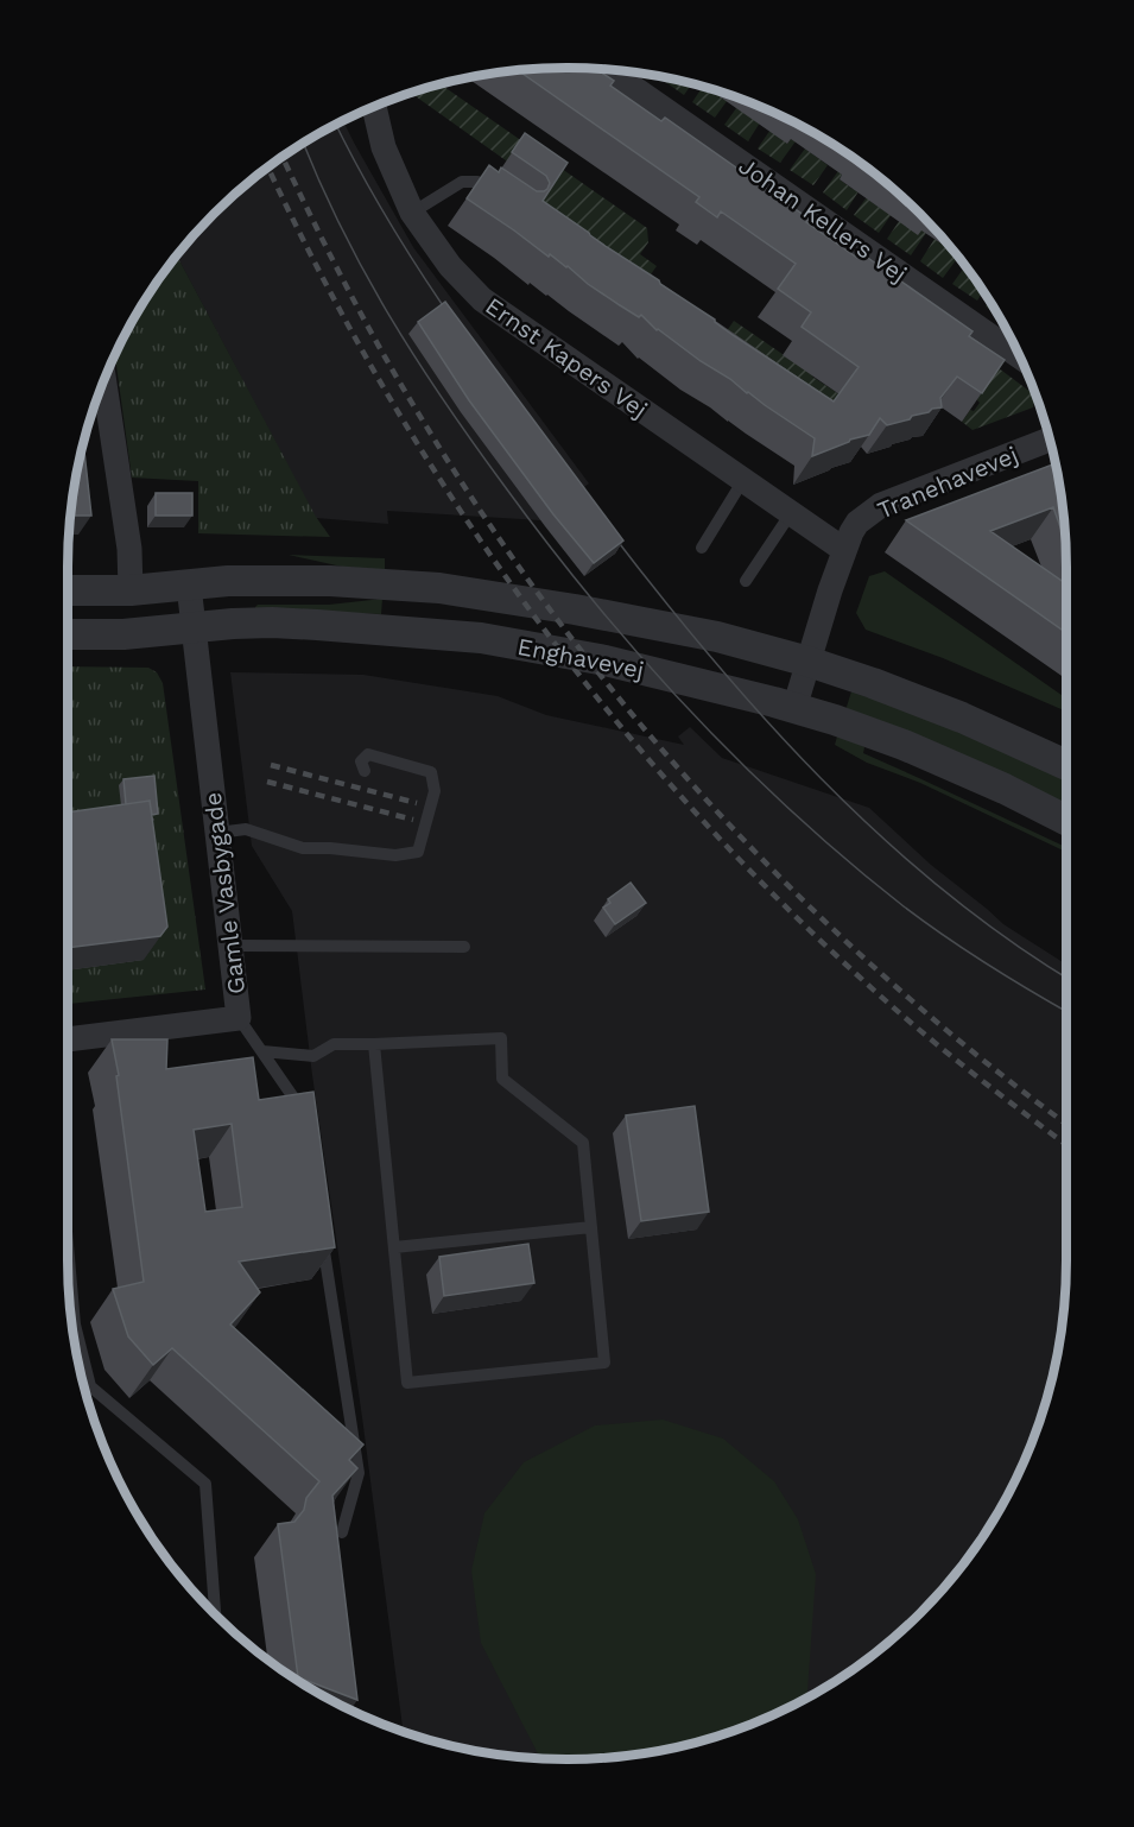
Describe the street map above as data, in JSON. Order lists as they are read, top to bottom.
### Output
{
  "streets": {
    "street": [
      "Johan Kellers Vej",
      "Ernst Kapers Vej",
      "Tranehavevej",
      "Enghavevej",
      "Gamle Vasbygade"
    ]
  },
  "crossings": [
    ["Ernst Kapers Vej", "Tranehavevej"],
    ["Tranehavevej", "Enghavevej"],
    ["Enghavevej", "Gamle Vasbygade"]
  ]
}
